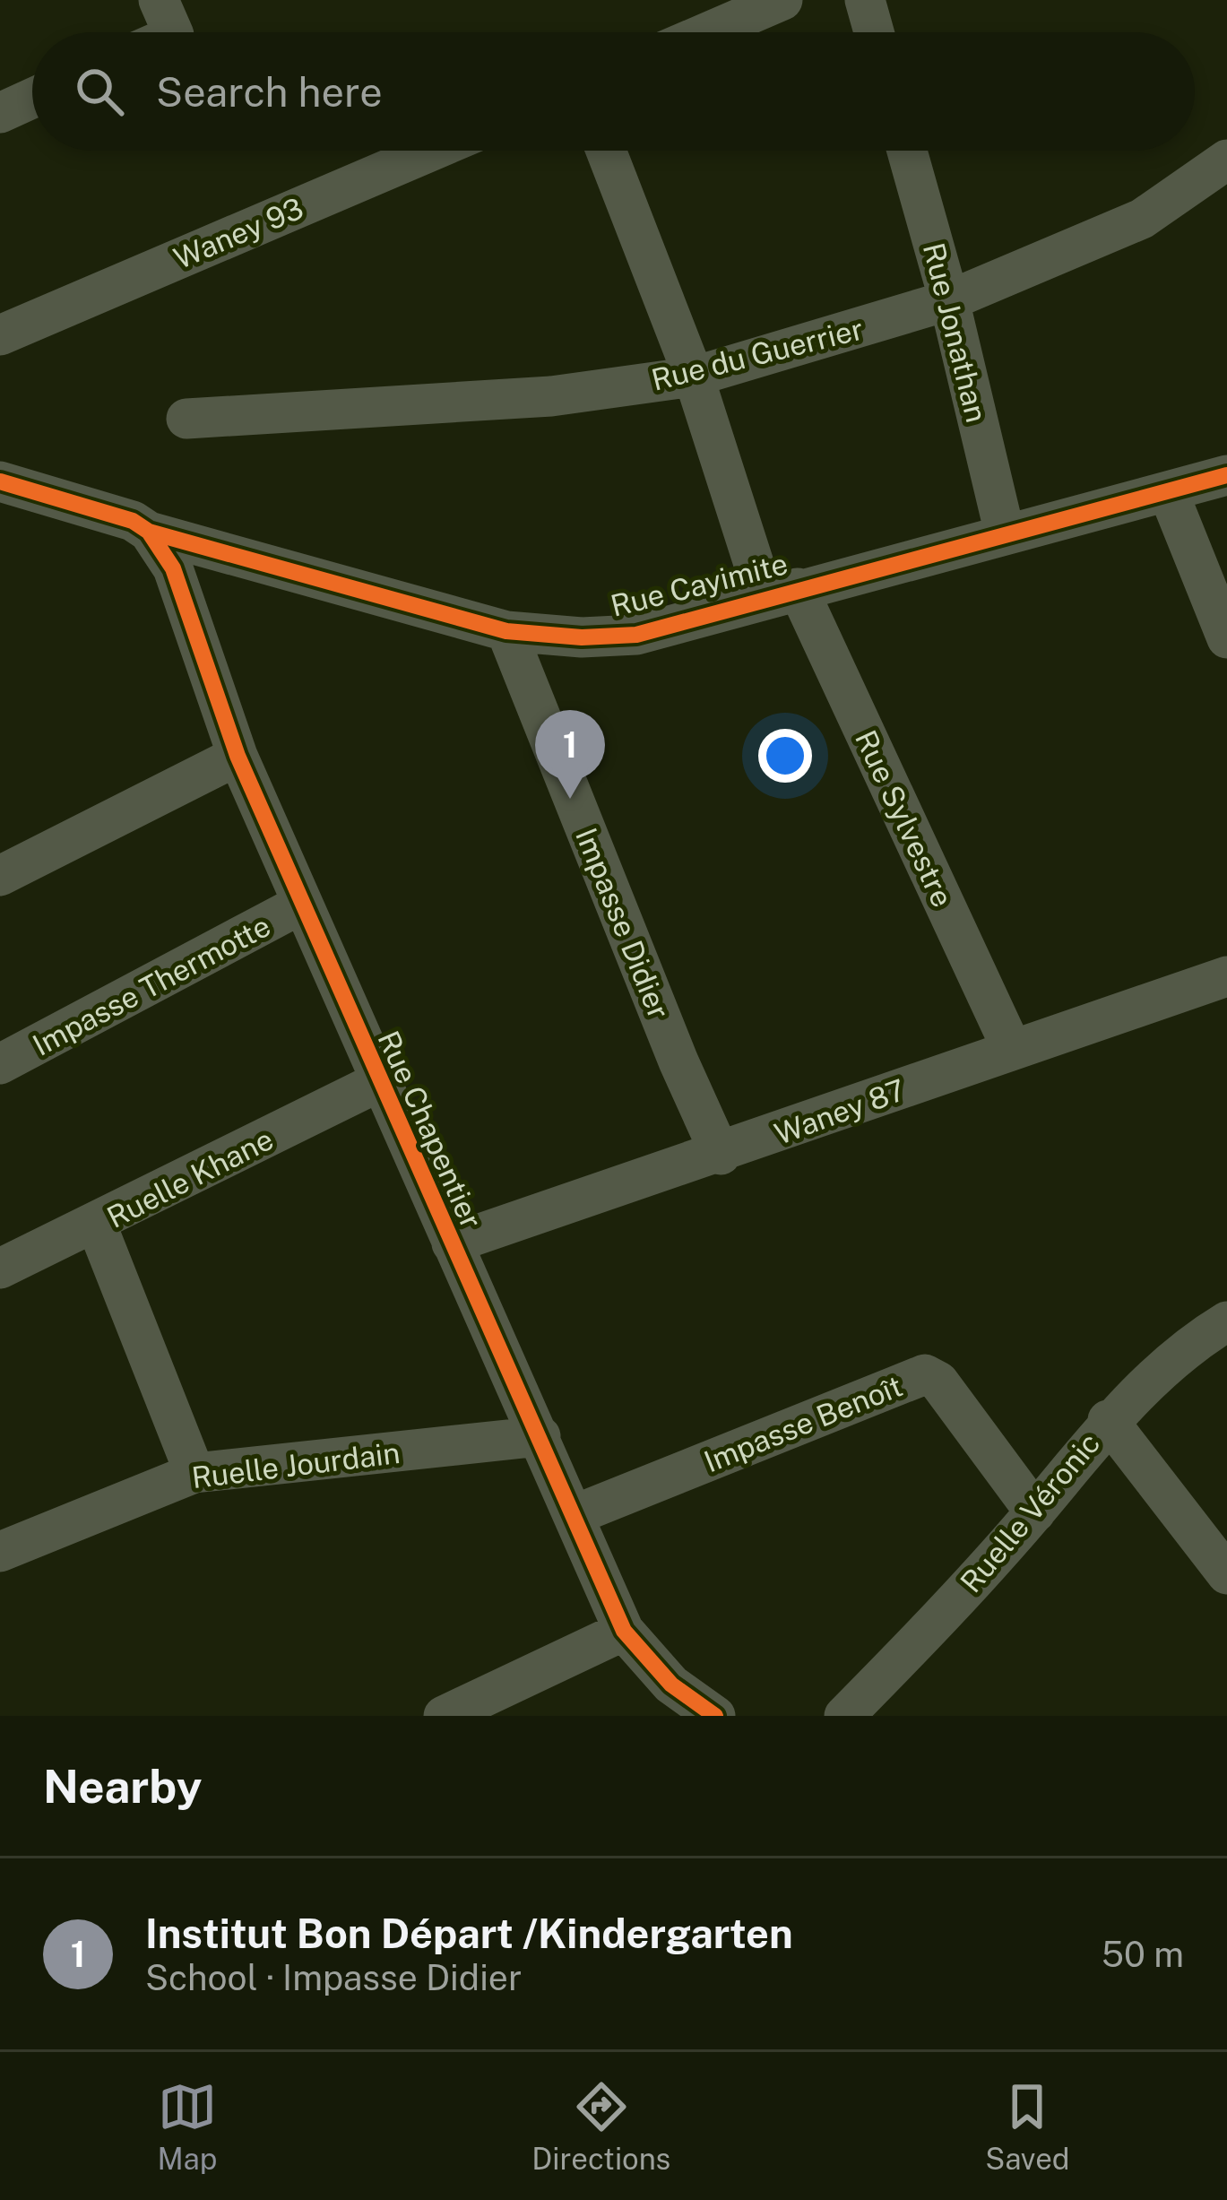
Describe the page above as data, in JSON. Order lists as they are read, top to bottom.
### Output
{
  "streets": {
    "street": [
      "Waney 93",
      "Rue Jonathan",
      "Rue du Guerrier",
      "Rue Cayimite",
      "Rue Sylvestre",
      "Impasse Didier",
      "Impasse Thermotte",
      "Waney 87",
      "Rue Chapentier",
      "Ruelle Khane",
      "Impasse Benoît",
      "Ruelle Jourdain",
      "Ruelle Véronic"
    ]
  },
  "crossings": [
    ["Rue Jonathan", "Rue du Guerrier"],
    ["Rue Jonathan", "Rue Cayimite"],
    ["Rue du Guerrier", "Rue Sylvestre"],
    ["Rue Cayimite", "Rue Sylvestre"],
    ["Rue Cayimite", "Impasse Didier"],
    ["Rue Cayimite", "Rue Chapentier"],
    ["Rue Sylvestre", "Waney 87"],
    ["Impasse Didier", "Waney 87"],
    ["Impasse Thermotte", "Rue Chapentier"],
    ["Waney 87", "Rue Chapentier"],
    ["Rue Chapentier", "Ruelle Khane"],
    ["Rue Chapentier", "Impasse Benoît"],
    ["Rue Chapentier", "Ruelle Jourdain"],
    ["Impasse Benoît", "Ruelle Véronic"]
  ],
  "page": {
    "search": "Search here",
    "pins": "1",
    "heading": "Nearby",
    "list": [
      {
        "mark": "1",
        "name": "Institut Bon Départ /Kindergarten",
        "note": "School · Impasse Didier",
        "value": "50 m"
      }
    ],
    "nav": ["Map", "Directions", "Saved"]
  }
}
